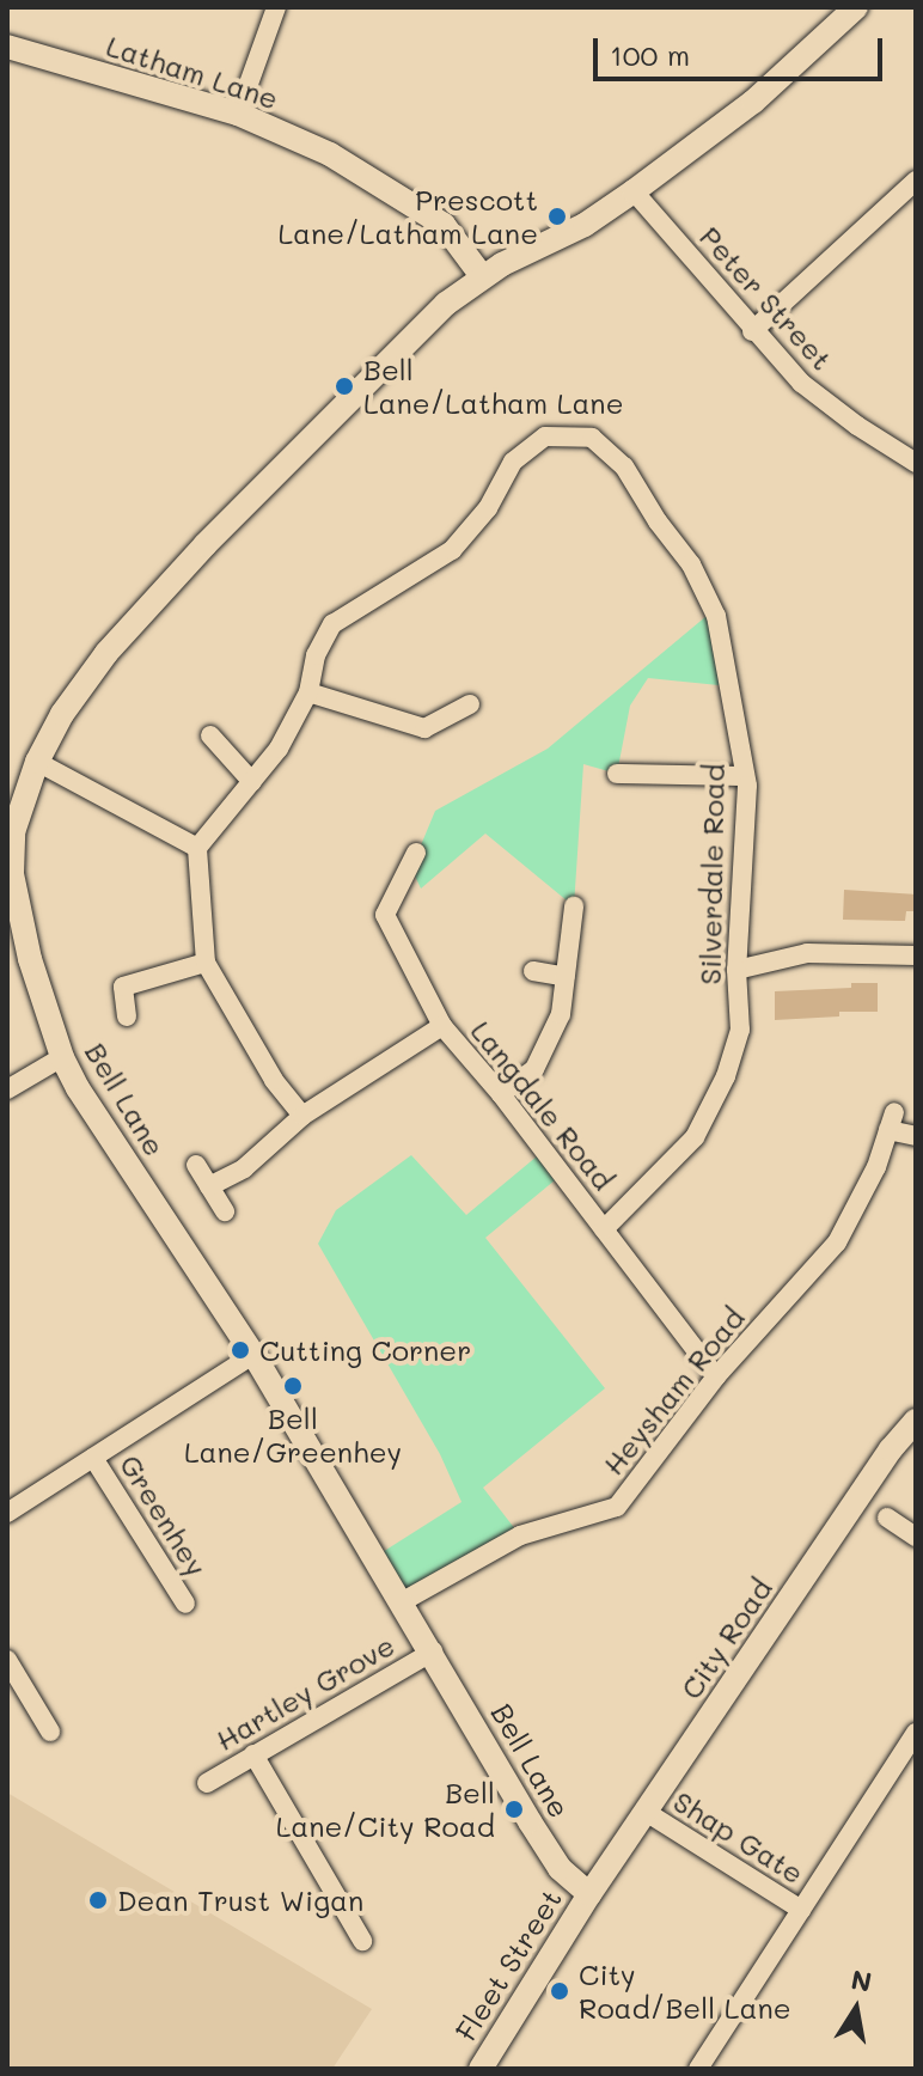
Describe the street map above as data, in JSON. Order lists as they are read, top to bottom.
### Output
{
  "streets": {
    "street": [
      "Latham Lane",
      "Peter Street",
      "Silverdale Road",
      "Bell Lane",
      "Langdale Road",
      "Heysham Road",
      "Greenhey",
      "City Road",
      "Hartley Grove",
      "Shap Gate",
      "Fleet Street"
    ]
  },
  "crossings": [
    ["Latham Lane", "Bell Lane"],
    ["Peter Street", "Bell Lane"],
    ["Silverdale Road", "Langdale Road"],
    ["Bell Lane", "Heysham Road"],
    ["Bell Lane", "Greenhey"],
    ["Bell Lane", "City Road"],
    ["Bell Lane", "Hartley Grove"],
    ["Bell Lane", "Fleet Street"],
    ["Langdale Road", "Heysham Road"],
    ["City Road", "Shap Gate"],
    ["City Road", "Fleet Street"]
  ],
  "places": [
    "Prescott Lane/Latham Lane",
    "Bell Lane/Latham Lane",
    "Cutting Corner",
    "Bell Lane/Greenhey",
    "Bell Lane/City Road",
    "Dean Trust Wigan",
    "City Road/Bell Lane"
  ],
  "scale_bar": "100 m",
  "north": "top"
}
